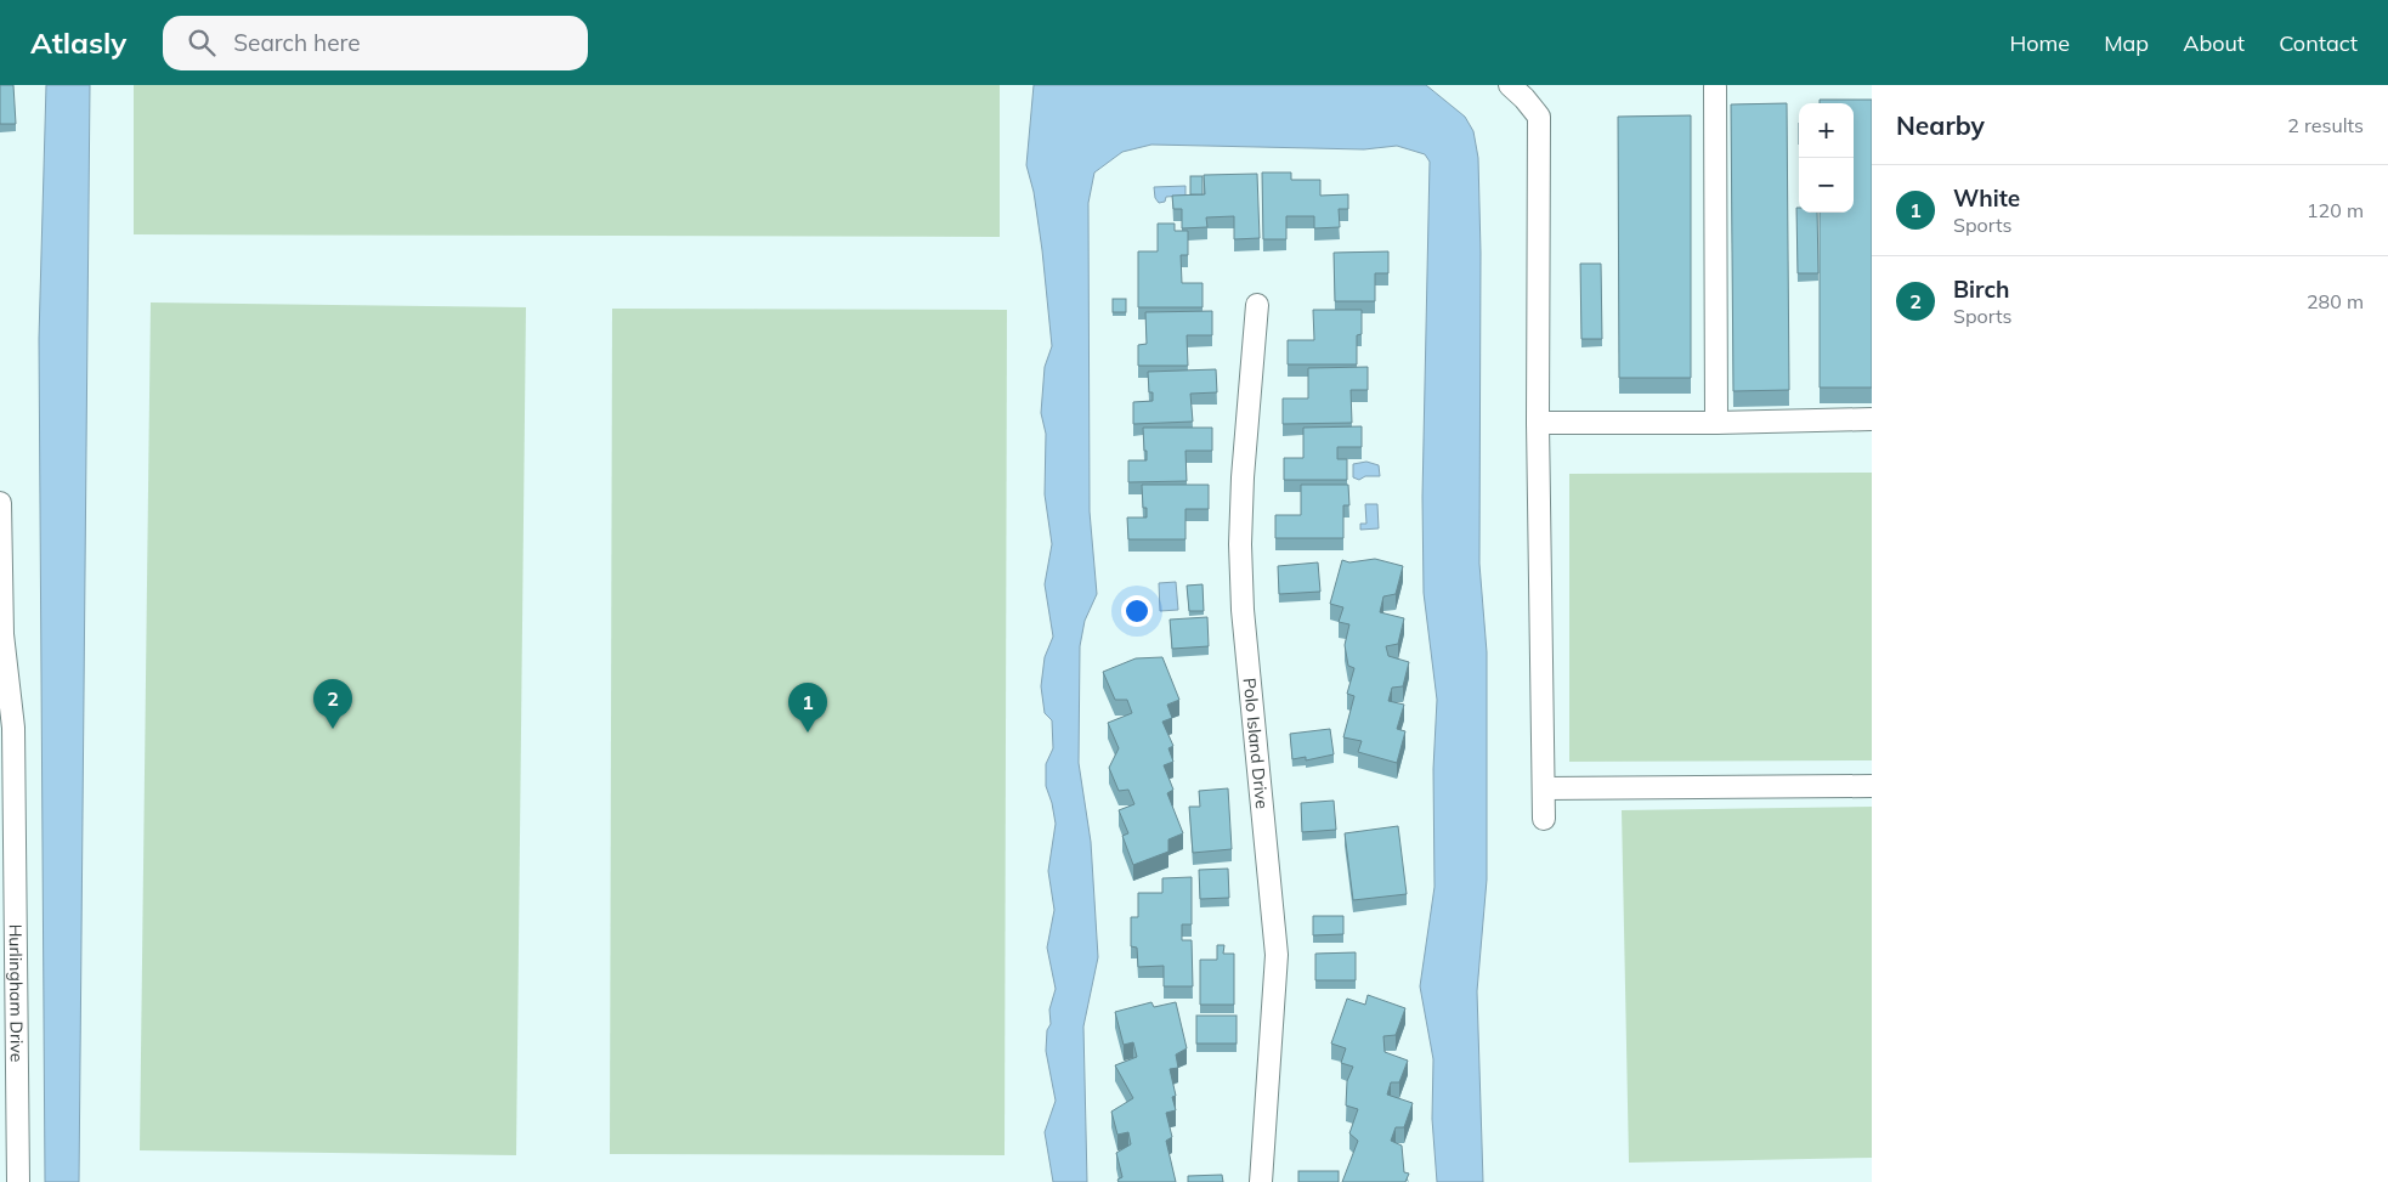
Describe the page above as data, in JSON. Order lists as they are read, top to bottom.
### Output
{
  "streets": {
    "street": ["Polo Island Drive", "Hurlingham Drive"]
  },
  "page": {
    "header": "Atlasly",
    "search": "Search here",
    "nav": [
      "Home",
      "Map",
      "About",
      "Contact"
    ],
    "heading": ["Nearby", "2 results"],
    "map_buttons": ["+", "−"],
    "list": [
      {
        "mark": "1",
        "name": "White",
        "note": "Sports",
        "value": "120 m"
      },
      {
        "mark": "2",
        "name": "Birch",
        "note": "Sports",
        "value": "280 m"
      }
    ],
    "pins": ["2", "1"]
  }
}
